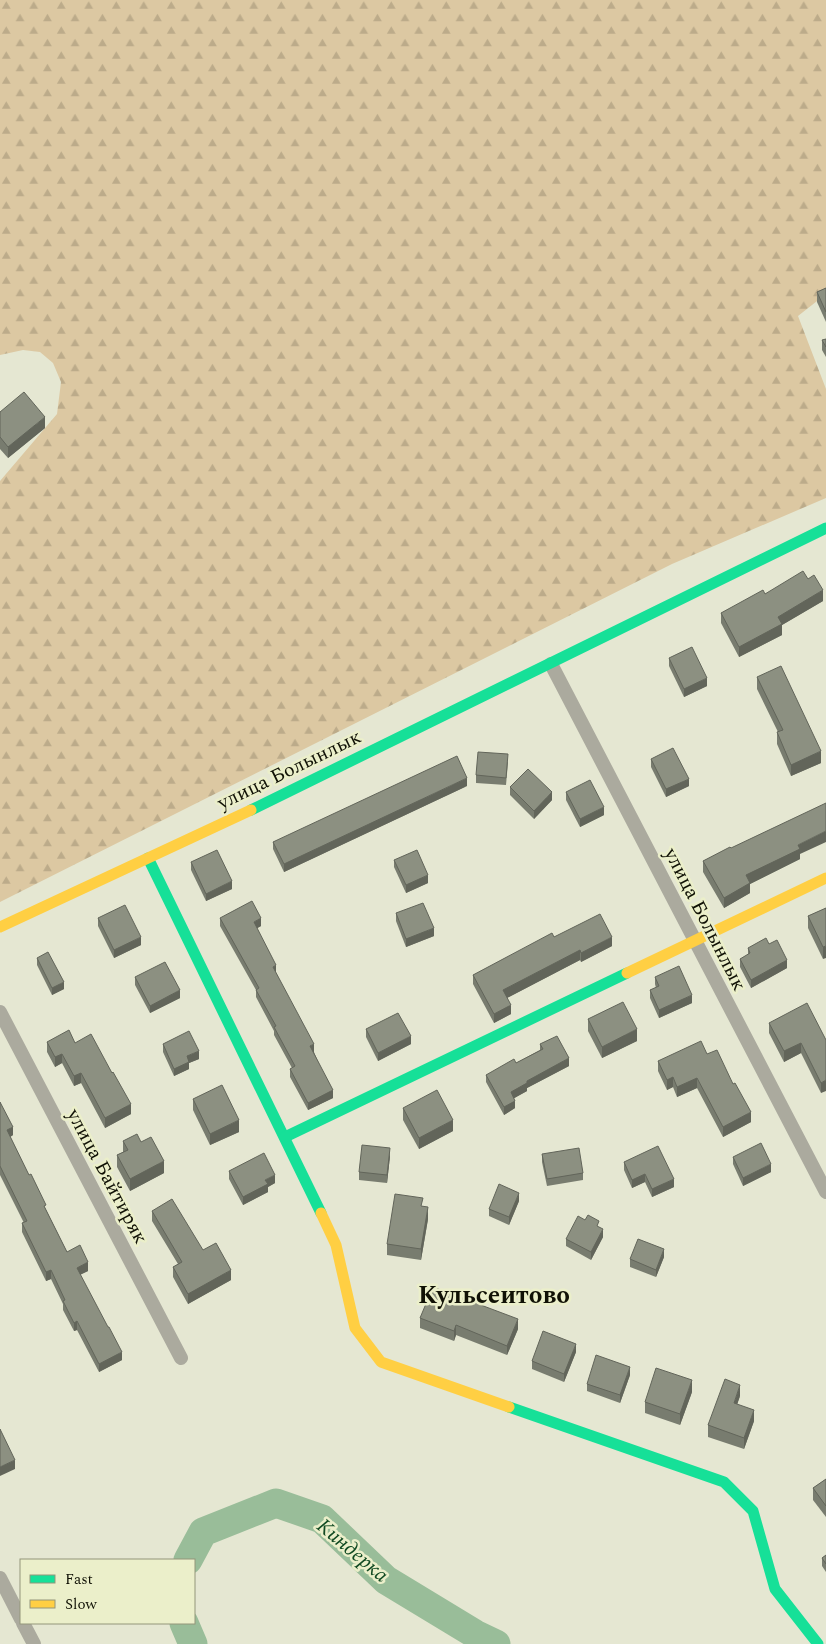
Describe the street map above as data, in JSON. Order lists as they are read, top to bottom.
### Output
{
  "streets": {
    "street": ["улица Болынлык", "улица Байтиряк"]
  },
  "districts": ["Кульсеитово"],
  "water": ["Киндерка"],
  "legend": ["Fast", "Slow"]
}
